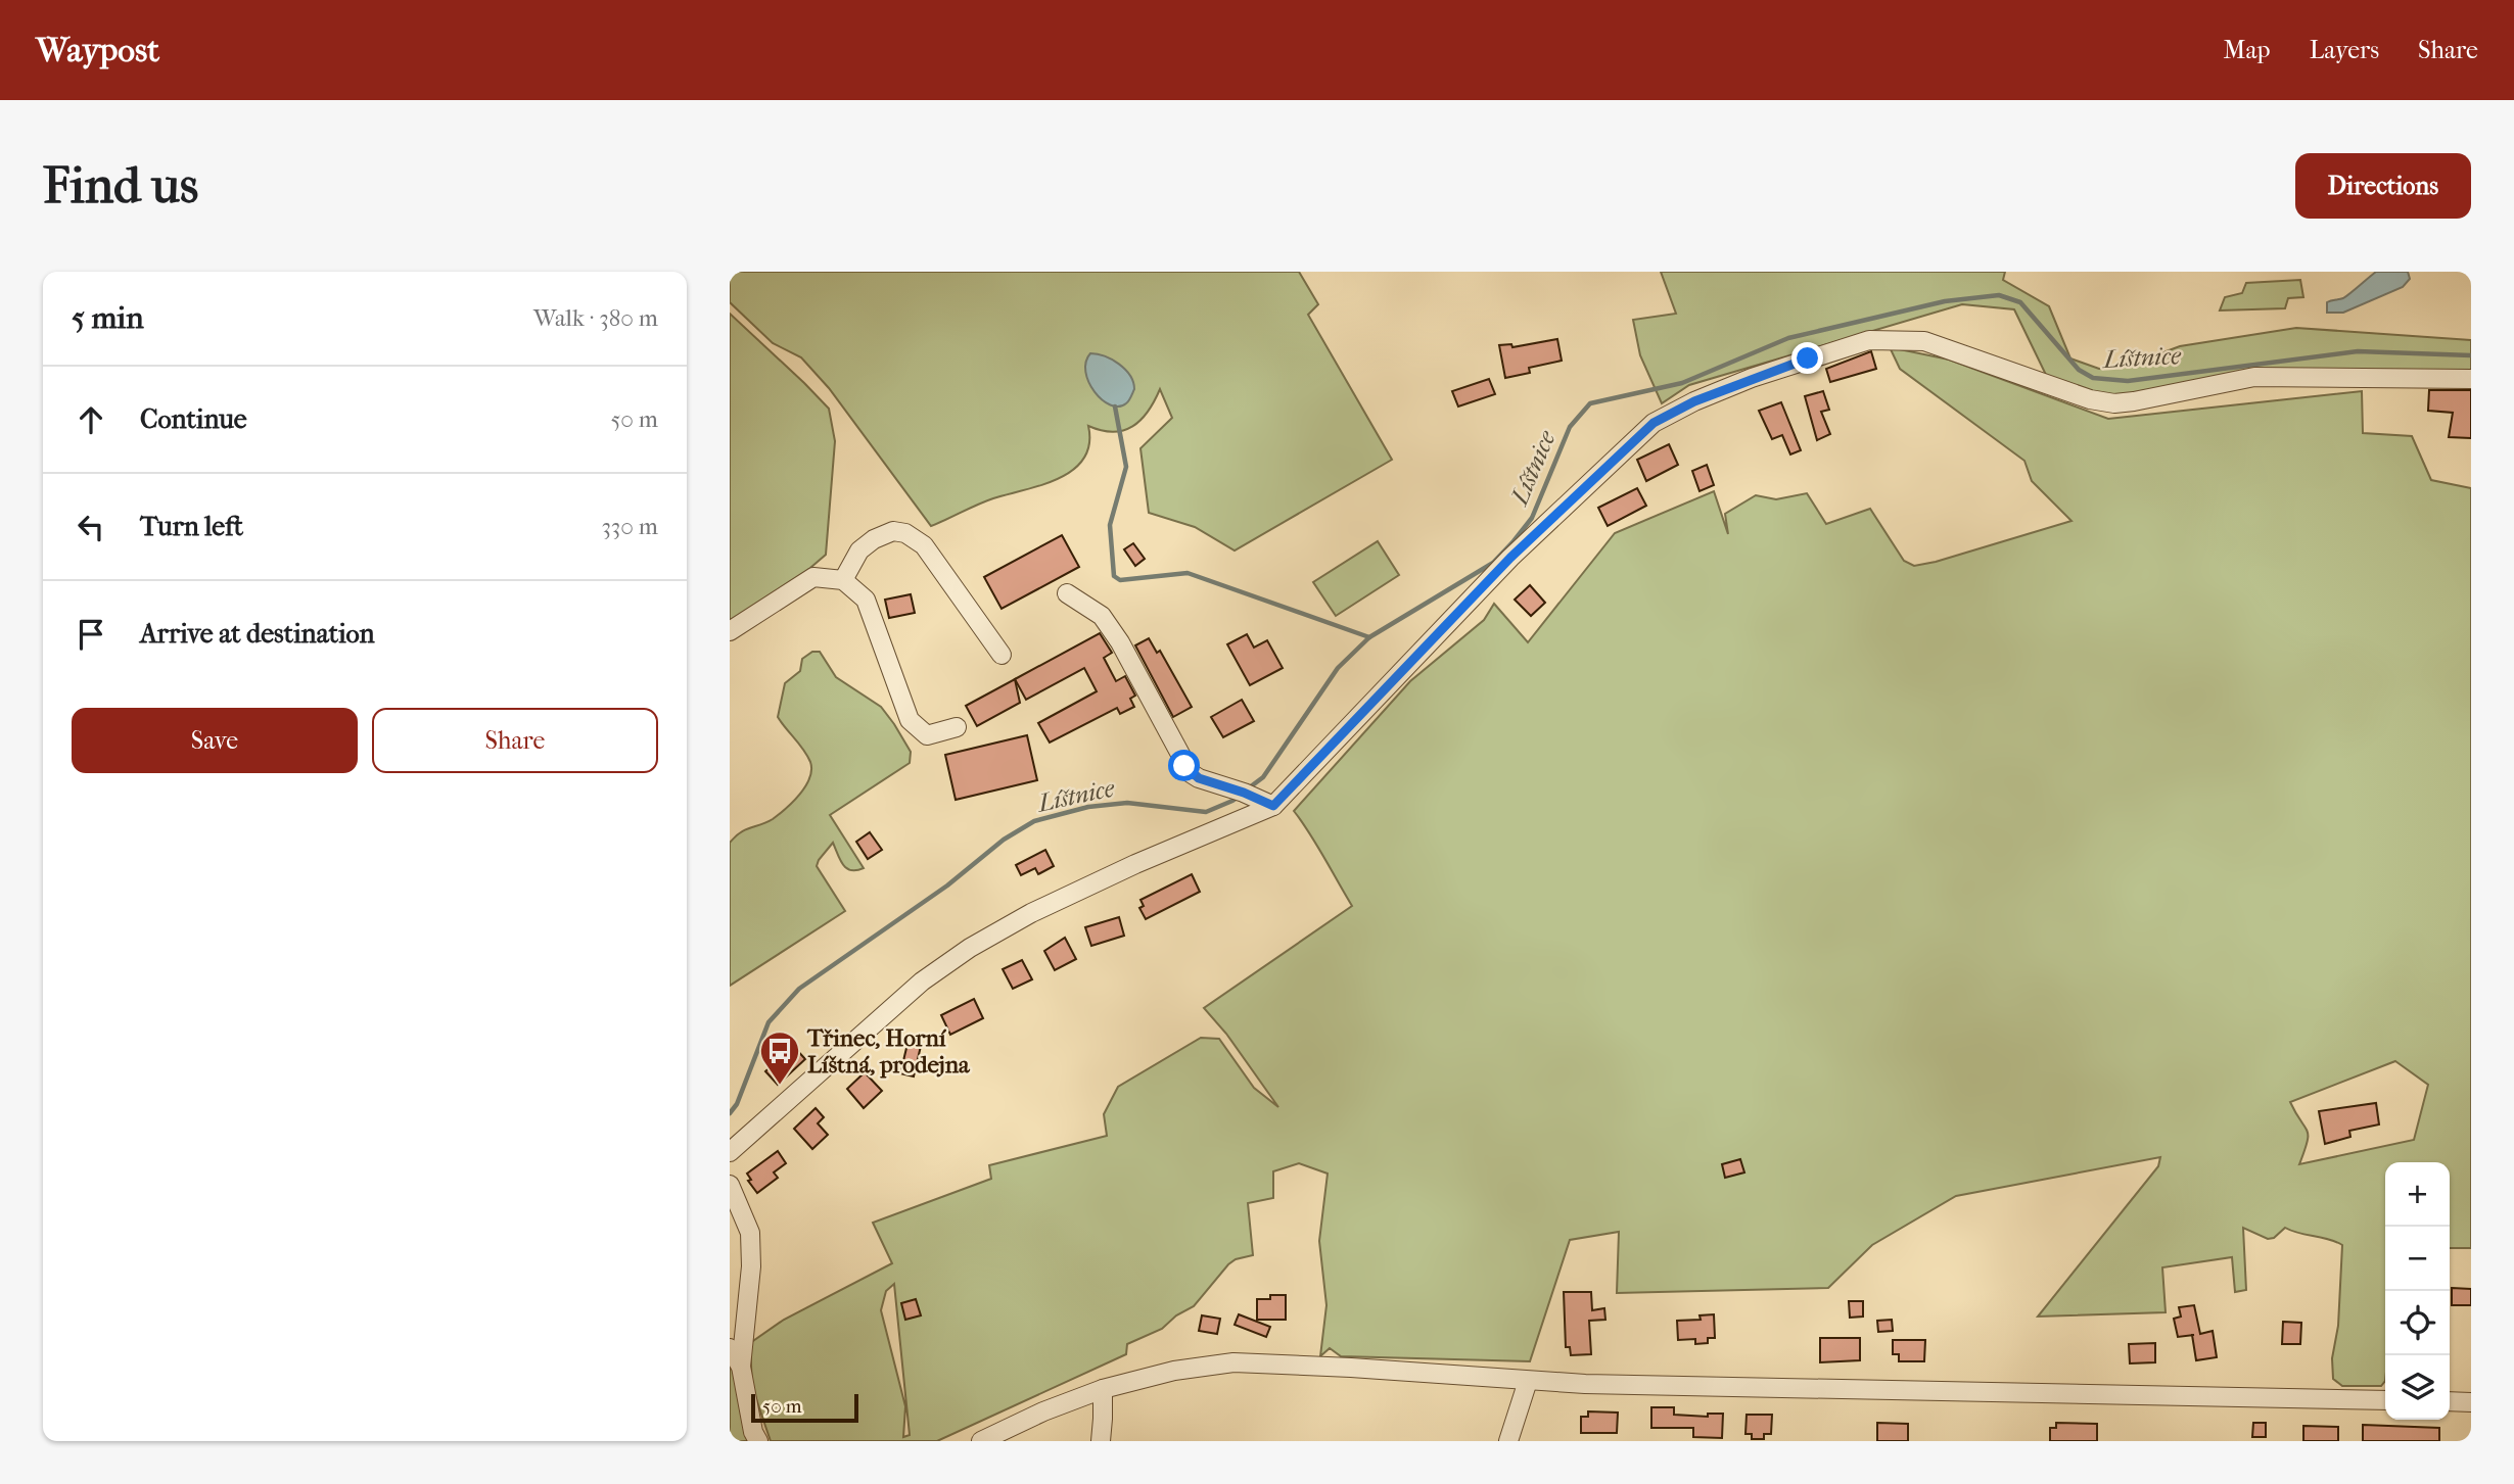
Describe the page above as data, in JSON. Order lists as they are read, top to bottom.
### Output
{
  "water": ["Líštnice"],
  "places": {
    "bus stop": ["Třinec, Horní Líštná, prodejna"]
  },
  "scale_bar": "50 m",
  "page": {
    "header": "Waypost",
    "nav": ["Map", "Layers", "Share"],
    "buttons": [
      "Directions",
      ["Save", "Share"]
    ],
    "title": "Find us",
    "heading": ["5 min", "Walk · 380 m"],
    "list": [
      ["Continue", "50 m"],
      ["Turn left", "330 m"],
      "Arrive at destination"
    ],
    "map_buttons": ["+", "−"],
    "scale": "50 m"
  }
}
